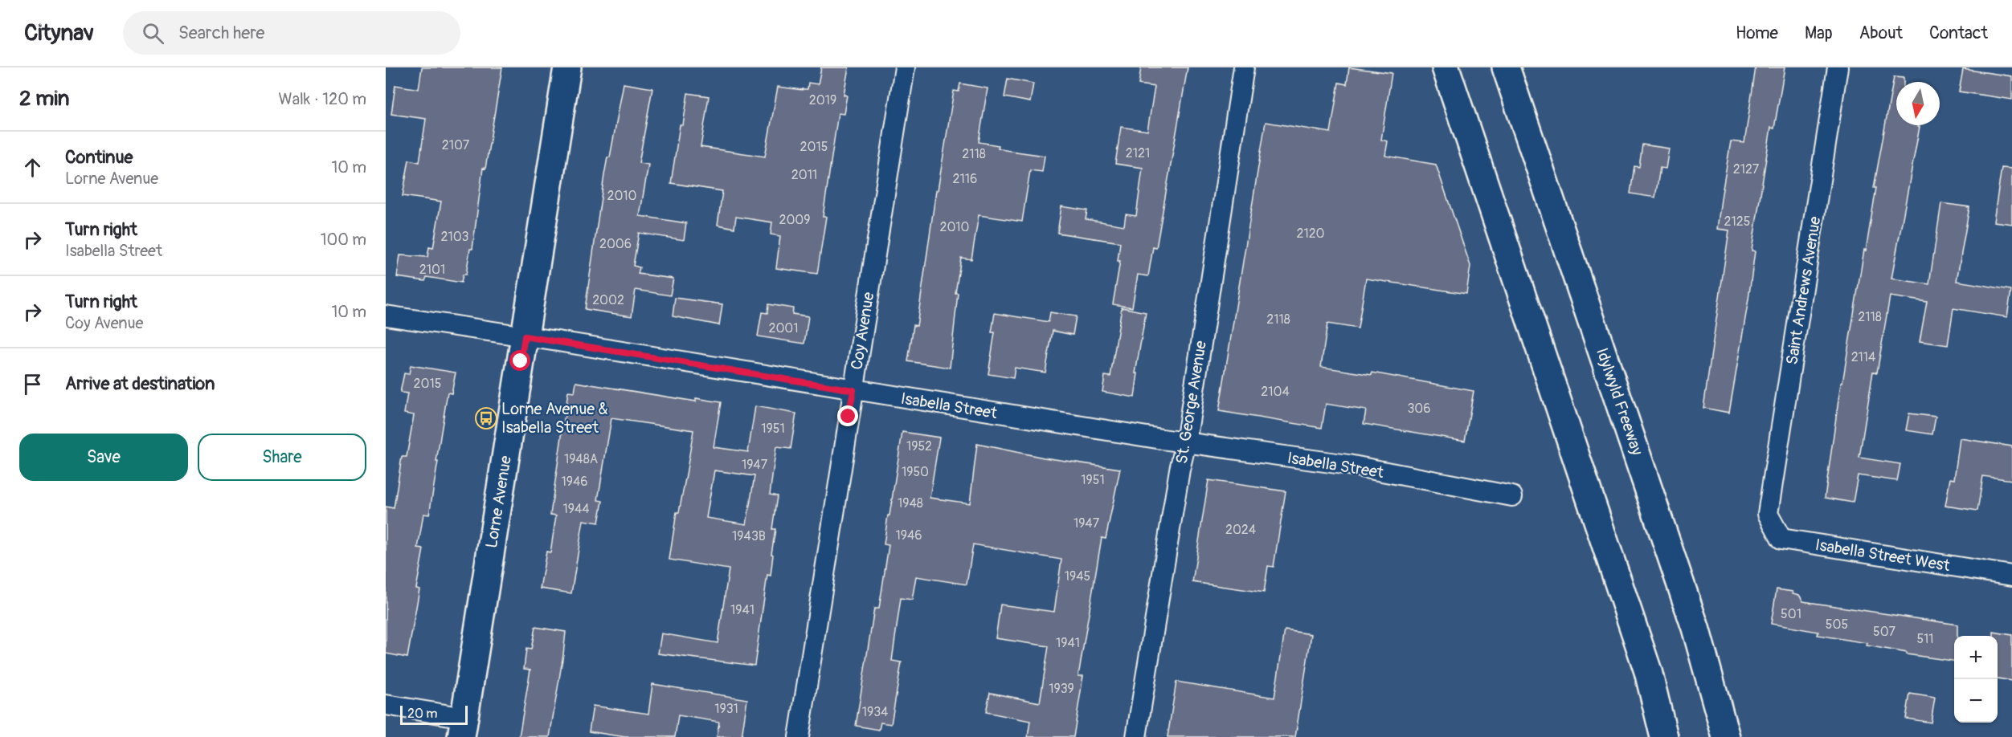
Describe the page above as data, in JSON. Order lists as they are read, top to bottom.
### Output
{
  "streets": {
    "main road": ["Idylwyld Freeway", "Lorne Avenue"],
    "street": [
      "Saint Andrews Avenue",
      "Coy Avenue",
      "St. George Avenue",
      "Isabella Street",
      "Isabella Street West"
    ]
  },
  "crossings": [
    ["Saint Andrews Avenue", "Isabella Street West"],
    ["Coy Avenue", "Isabella Street"],
    ["St. George Avenue", "Isabella Street"],
    ["Isabella Street", "Lorne Avenue"]
  ],
  "places": {
    "bus stop": ["Lorne Avenue & Isabella Street"]
  },
  "house_numbers": [
    "2019",
    "2107",
    "2015",
    "2121",
    "2118",
    "2127",
    "2011",
    "2116",
    "2010",
    "2009",
    "2125",
    "2010",
    "2120",
    "2103",
    "2006",
    "2101",
    "2002",
    "2118",
    "2118",
    "2001",
    "2114",
    "2015",
    "2104",
    "306",
    "1951",
    "1952",
    "1948A",
    "1947",
    "1950",
    "1951",
    "1946",
    "1948",
    "1944",
    "1947",
    "2024",
    "1946",
    "1943B",
    "1945",
    "1941",
    "501",
    "505",
    "507",
    "511",
    "1941",
    "1939",
    "1931",
    "1934"
  ],
  "scale_bar": "20 m",
  "north": "bottom",
  "page": {
    "header": "Citynav",
    "search": "Search here",
    "nav": [
      "Home",
      "Map",
      "About",
      "Contact"
    ],
    "heading": ["2 min", "Walk · 120 m"],
    "list": [
      ["Continue", "Lorne Avenue", "10 m"],
      ["Turn right", "Isabella Street", "100 m"],
      ["Turn right", "Coy Avenue", "10 m"],
      "Arrive at destination"
    ],
    "buttons": ["Save", "Share"],
    "map_buttons": ["+", "−"],
    "scale": "20 m"
  }
}
